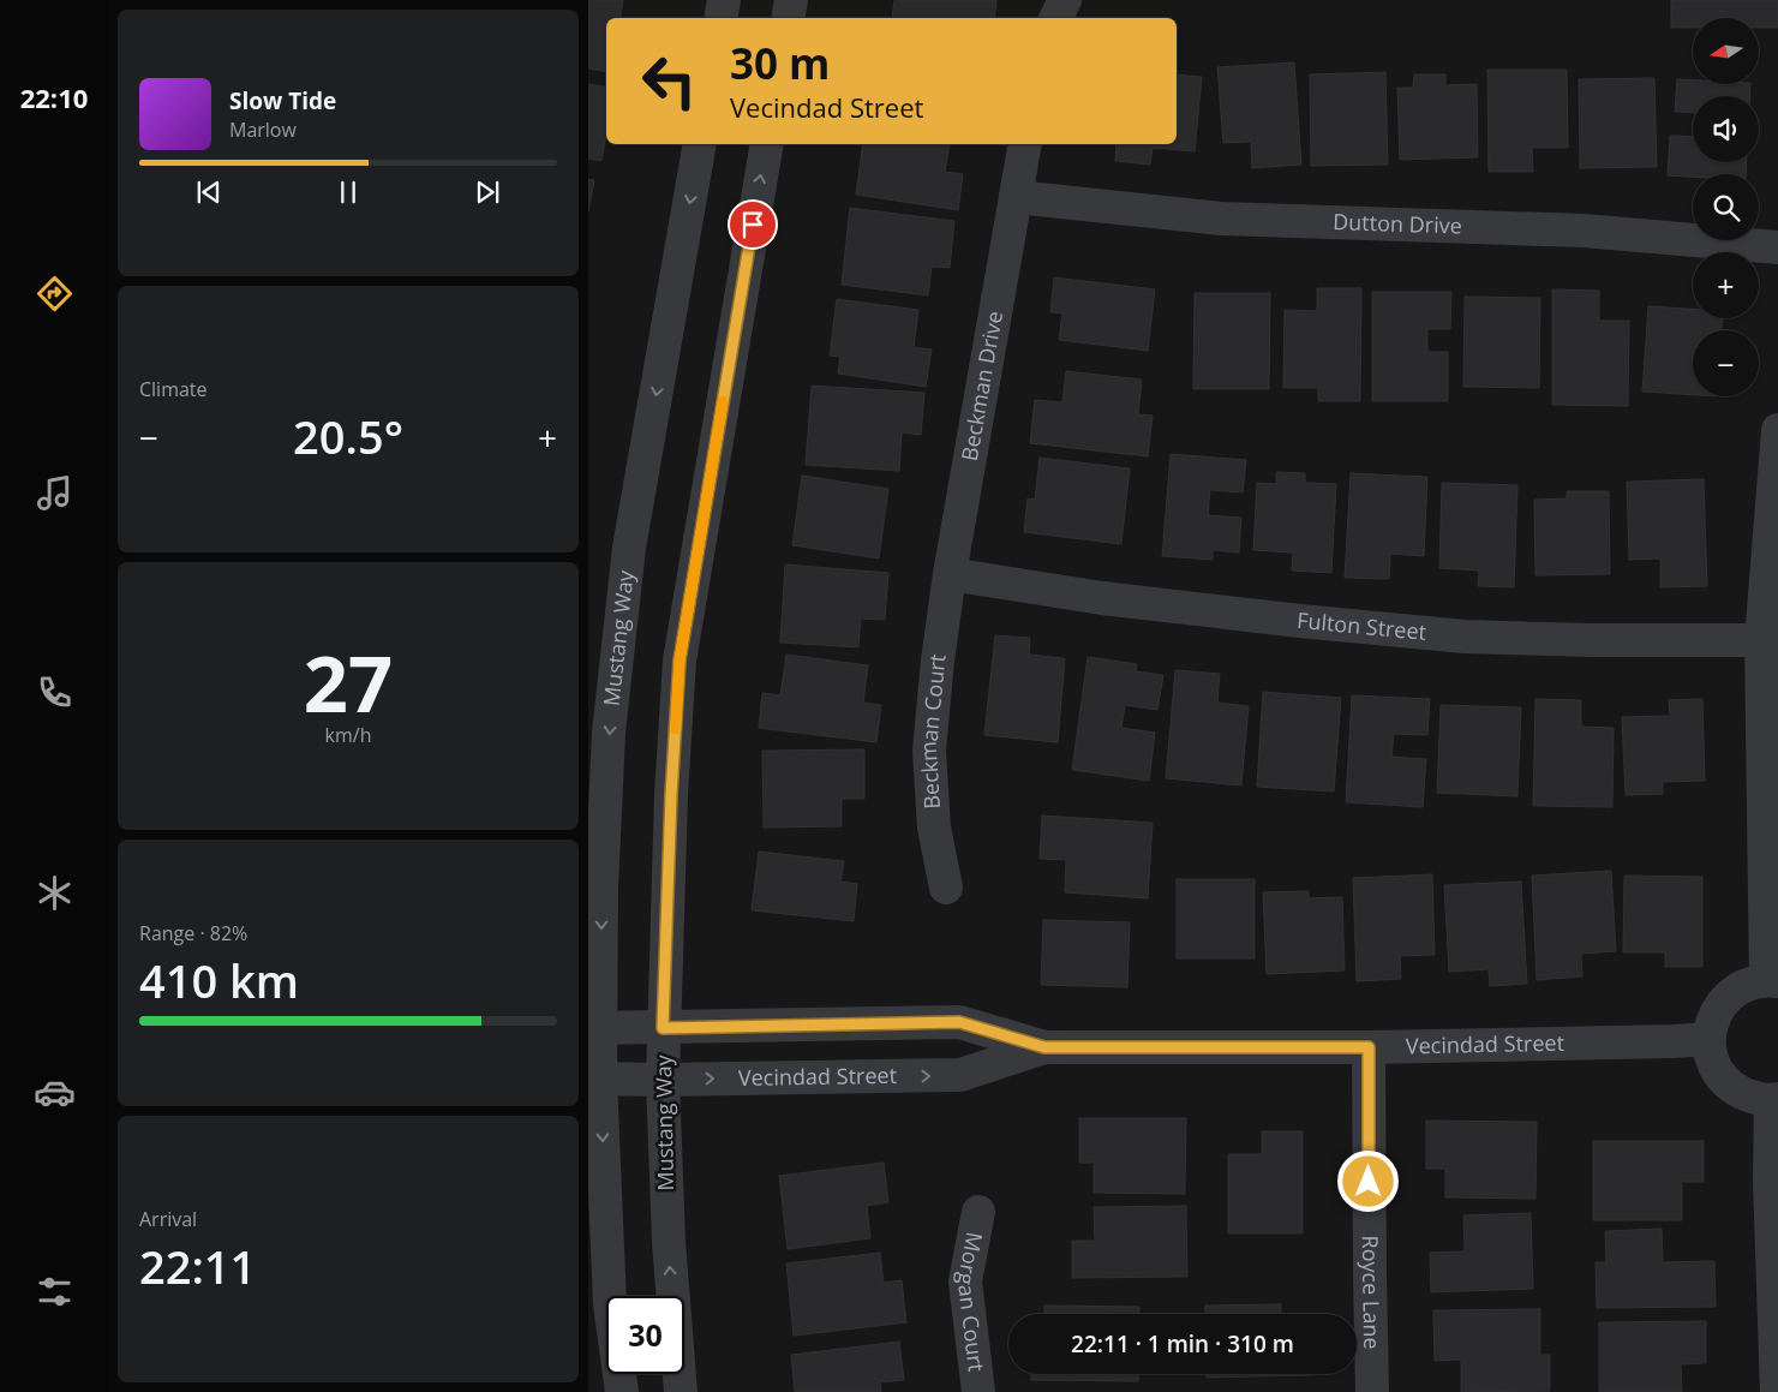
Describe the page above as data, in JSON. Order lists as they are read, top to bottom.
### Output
{
  "streets": {
    "street": [
      "Dutton Drive",
      "Beckman Drive",
      "Fulton Street",
      "Mustang Way",
      "Beckman Court",
      "Vecindad Street",
      "Royce Lane",
      "Morgan Court"
    ]
  },
  "crossings": [
    ["Dutton Drive", "Beckman Drive"],
    ["Beckman Drive", "Fulton Street"],
    ["Beckman Drive", "Beckman Court"],
    ["Fulton Street", "Beckman Court"],
    ["Mustang Way", "Vecindad Street"],
    ["Vecindad Street", "Royce Lane"]
  ],
  "north": "left",
  "page": {
    "tabs": "22:10",
    "map_buttons": ["+", "−"],
    "turn": ["30 m", "Vecindad Street"],
    "song": ["Slow Tide", "Marlow"],
    "tile": [
      "Climate",
      ["27", "km/h"],
      ["Range · 82%", "410 km"],
      ["Arrival", "22:11"]
    ],
    "heat": ["−", "20.5°", "+"],
    "limit": "30",
    "trip": "22:11 · 1 min · 310 m"
  }
}
